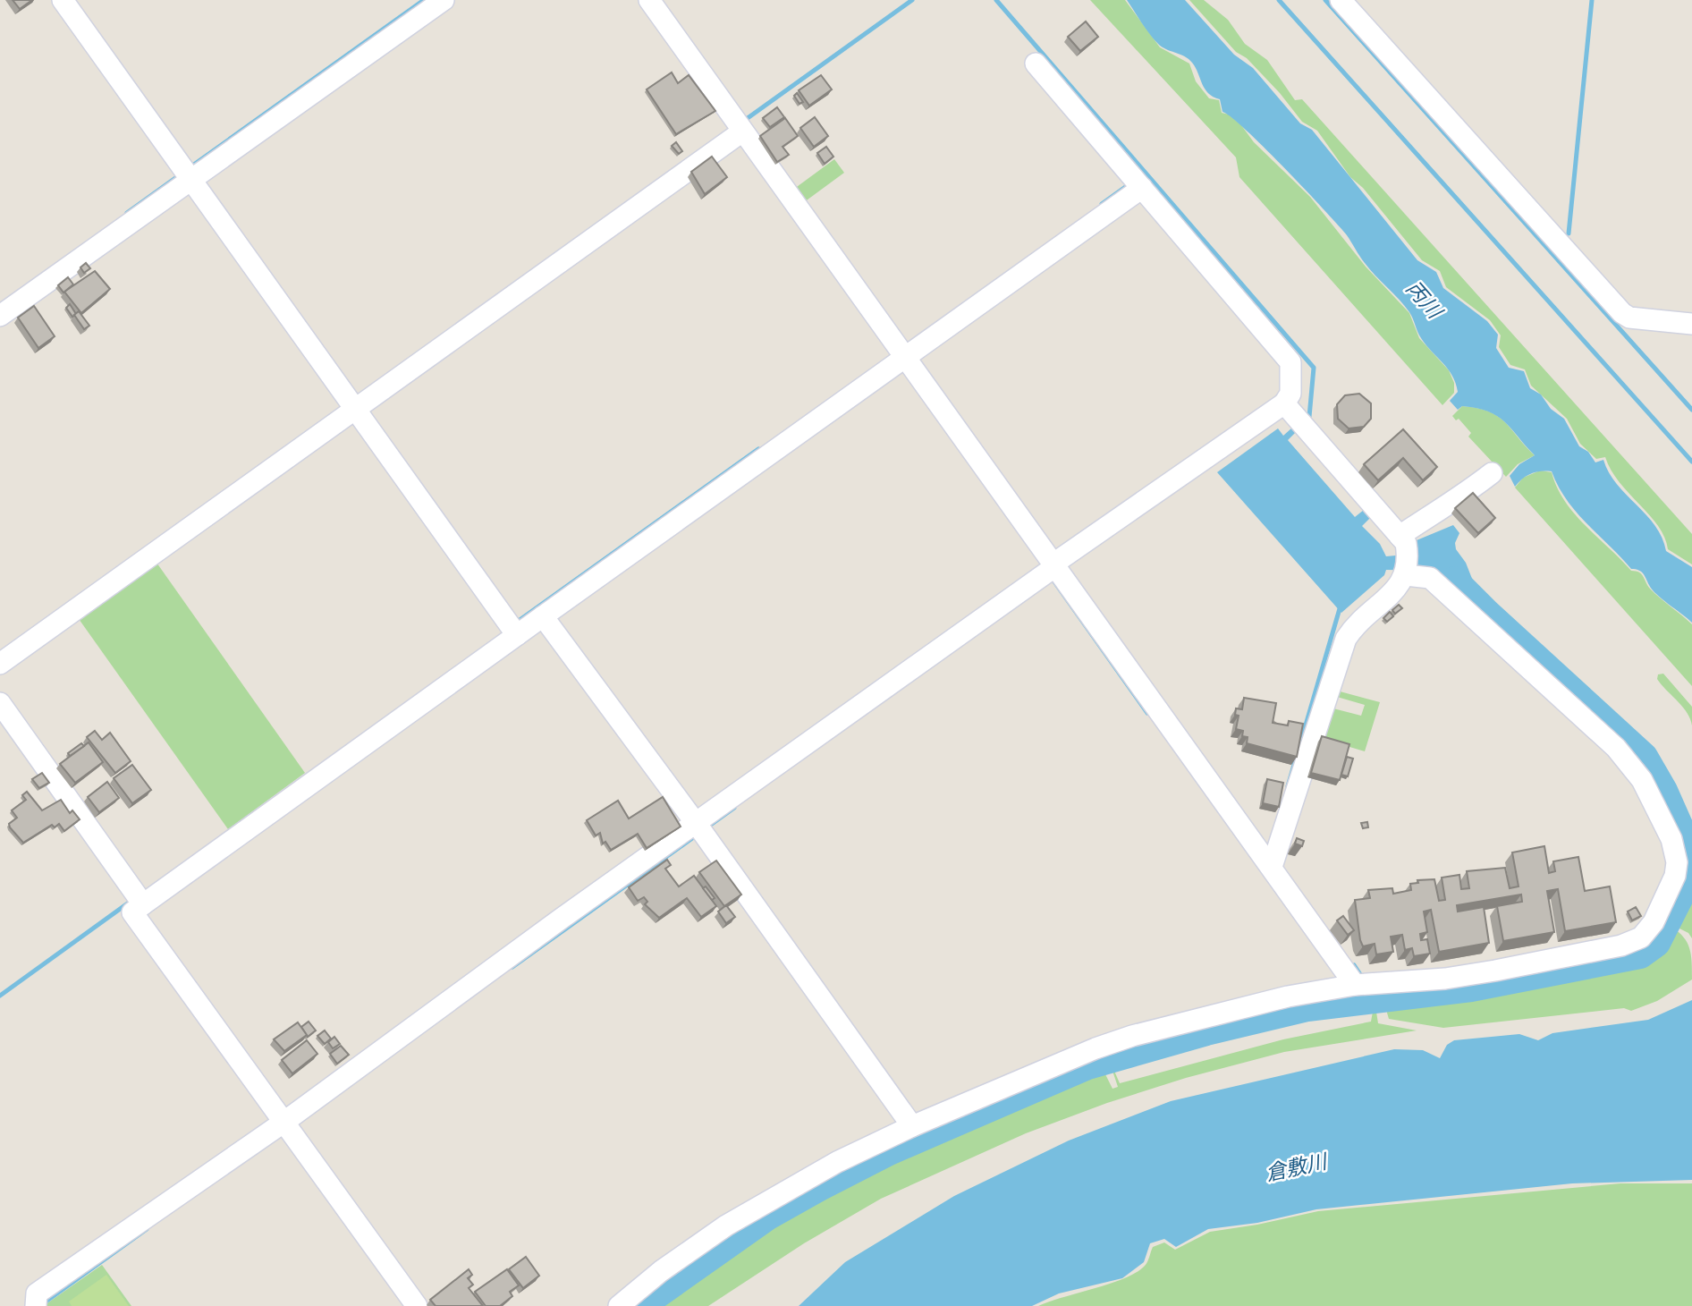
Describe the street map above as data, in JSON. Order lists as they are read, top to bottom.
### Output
{
  "water": ["丙川", "倉敷川"]
}
